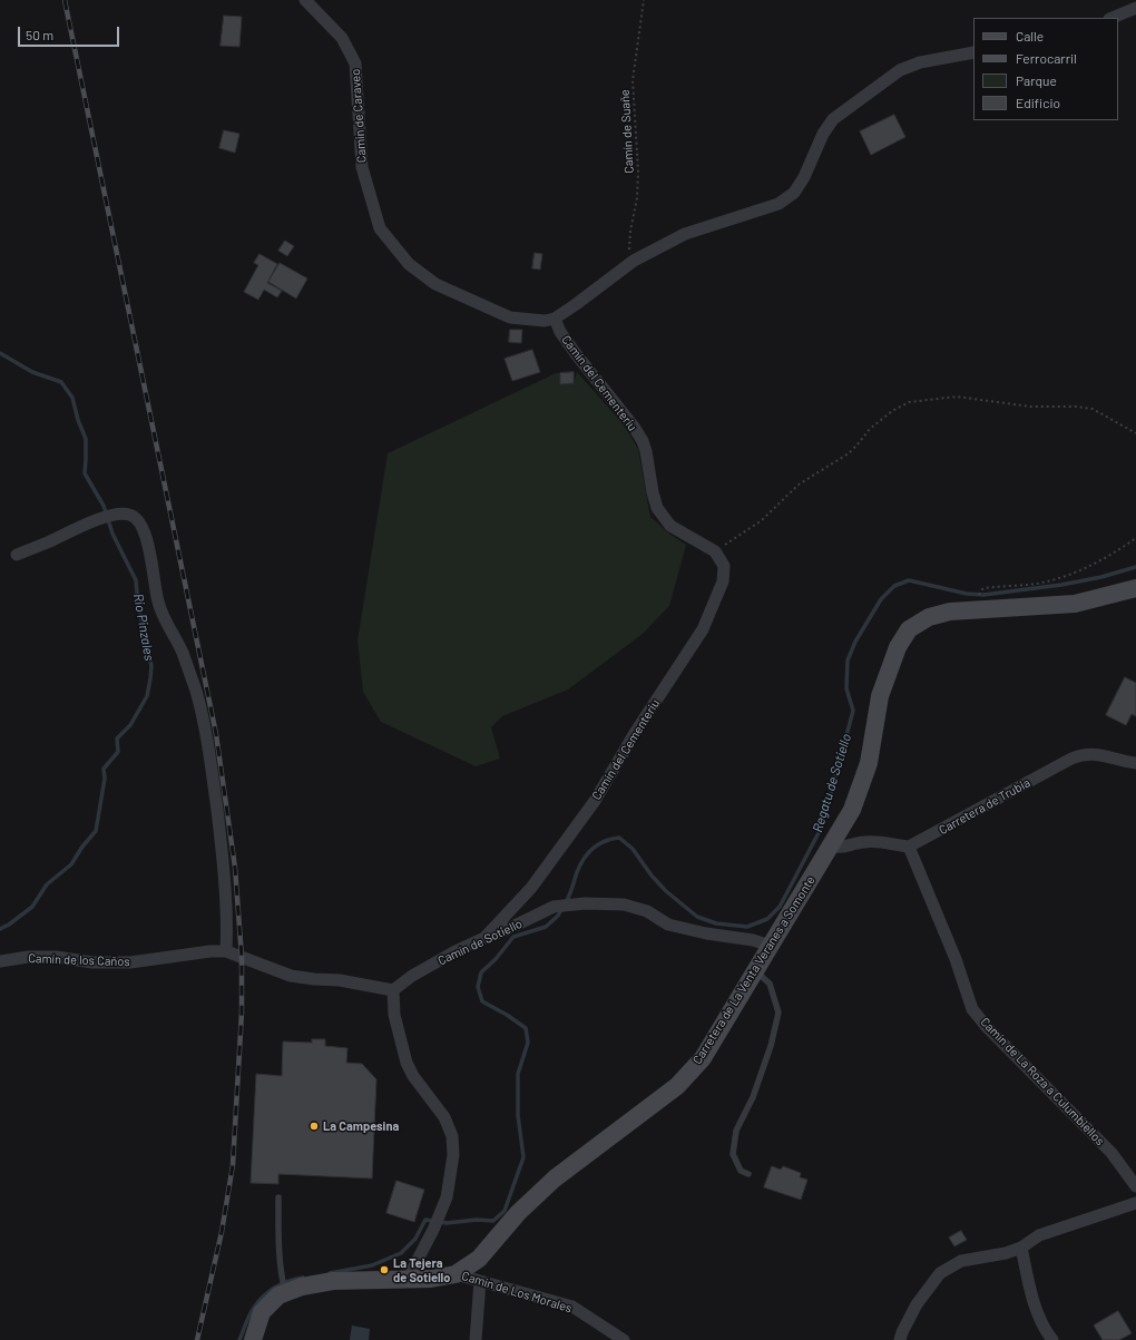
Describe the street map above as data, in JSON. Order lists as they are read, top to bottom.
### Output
{
  "streets": {
    "street": [
      "Camín de Caraveo",
      "Camín del Cementeriu",
      "Carretera de Trubia",
      "Camín de Sotiello",
      "Camín de los Caños",
      "Carretera de La Venta Veranes a Somonte",
      "Camín de La Roza a Culumbiellos",
      "Camín de Los Morales"
    ],
    "path": ["Camín de Suañe"]
  },
  "crossings": [
    ["Camín de Caraveo", "Camín del Cementeriu"],
    ["Camín del Cementeriu", "Camín de Sotiello"],
    ["Carretera de Trubia", "Camín de La Roza a Culumbiellos"],
    ["Camín de Sotiello", "Camín de los Caños"],
    ["Camín de Sotiello", "Carretera de La Venta Veranes a Somonte"],
    ["Carretera de La Venta Veranes a Somonte", "Camín de Los Morales"]
  ],
  "water": ["Rio Pinzales", "Regatu de Sotiello"],
  "places": ["La Campesina", "La Tejera de Sotiello"],
  "legend": [
    "Calle",
    "Ferrocarril",
    "Parque",
    "Edificio"
  ],
  "scale_bar": "50 m"
}
